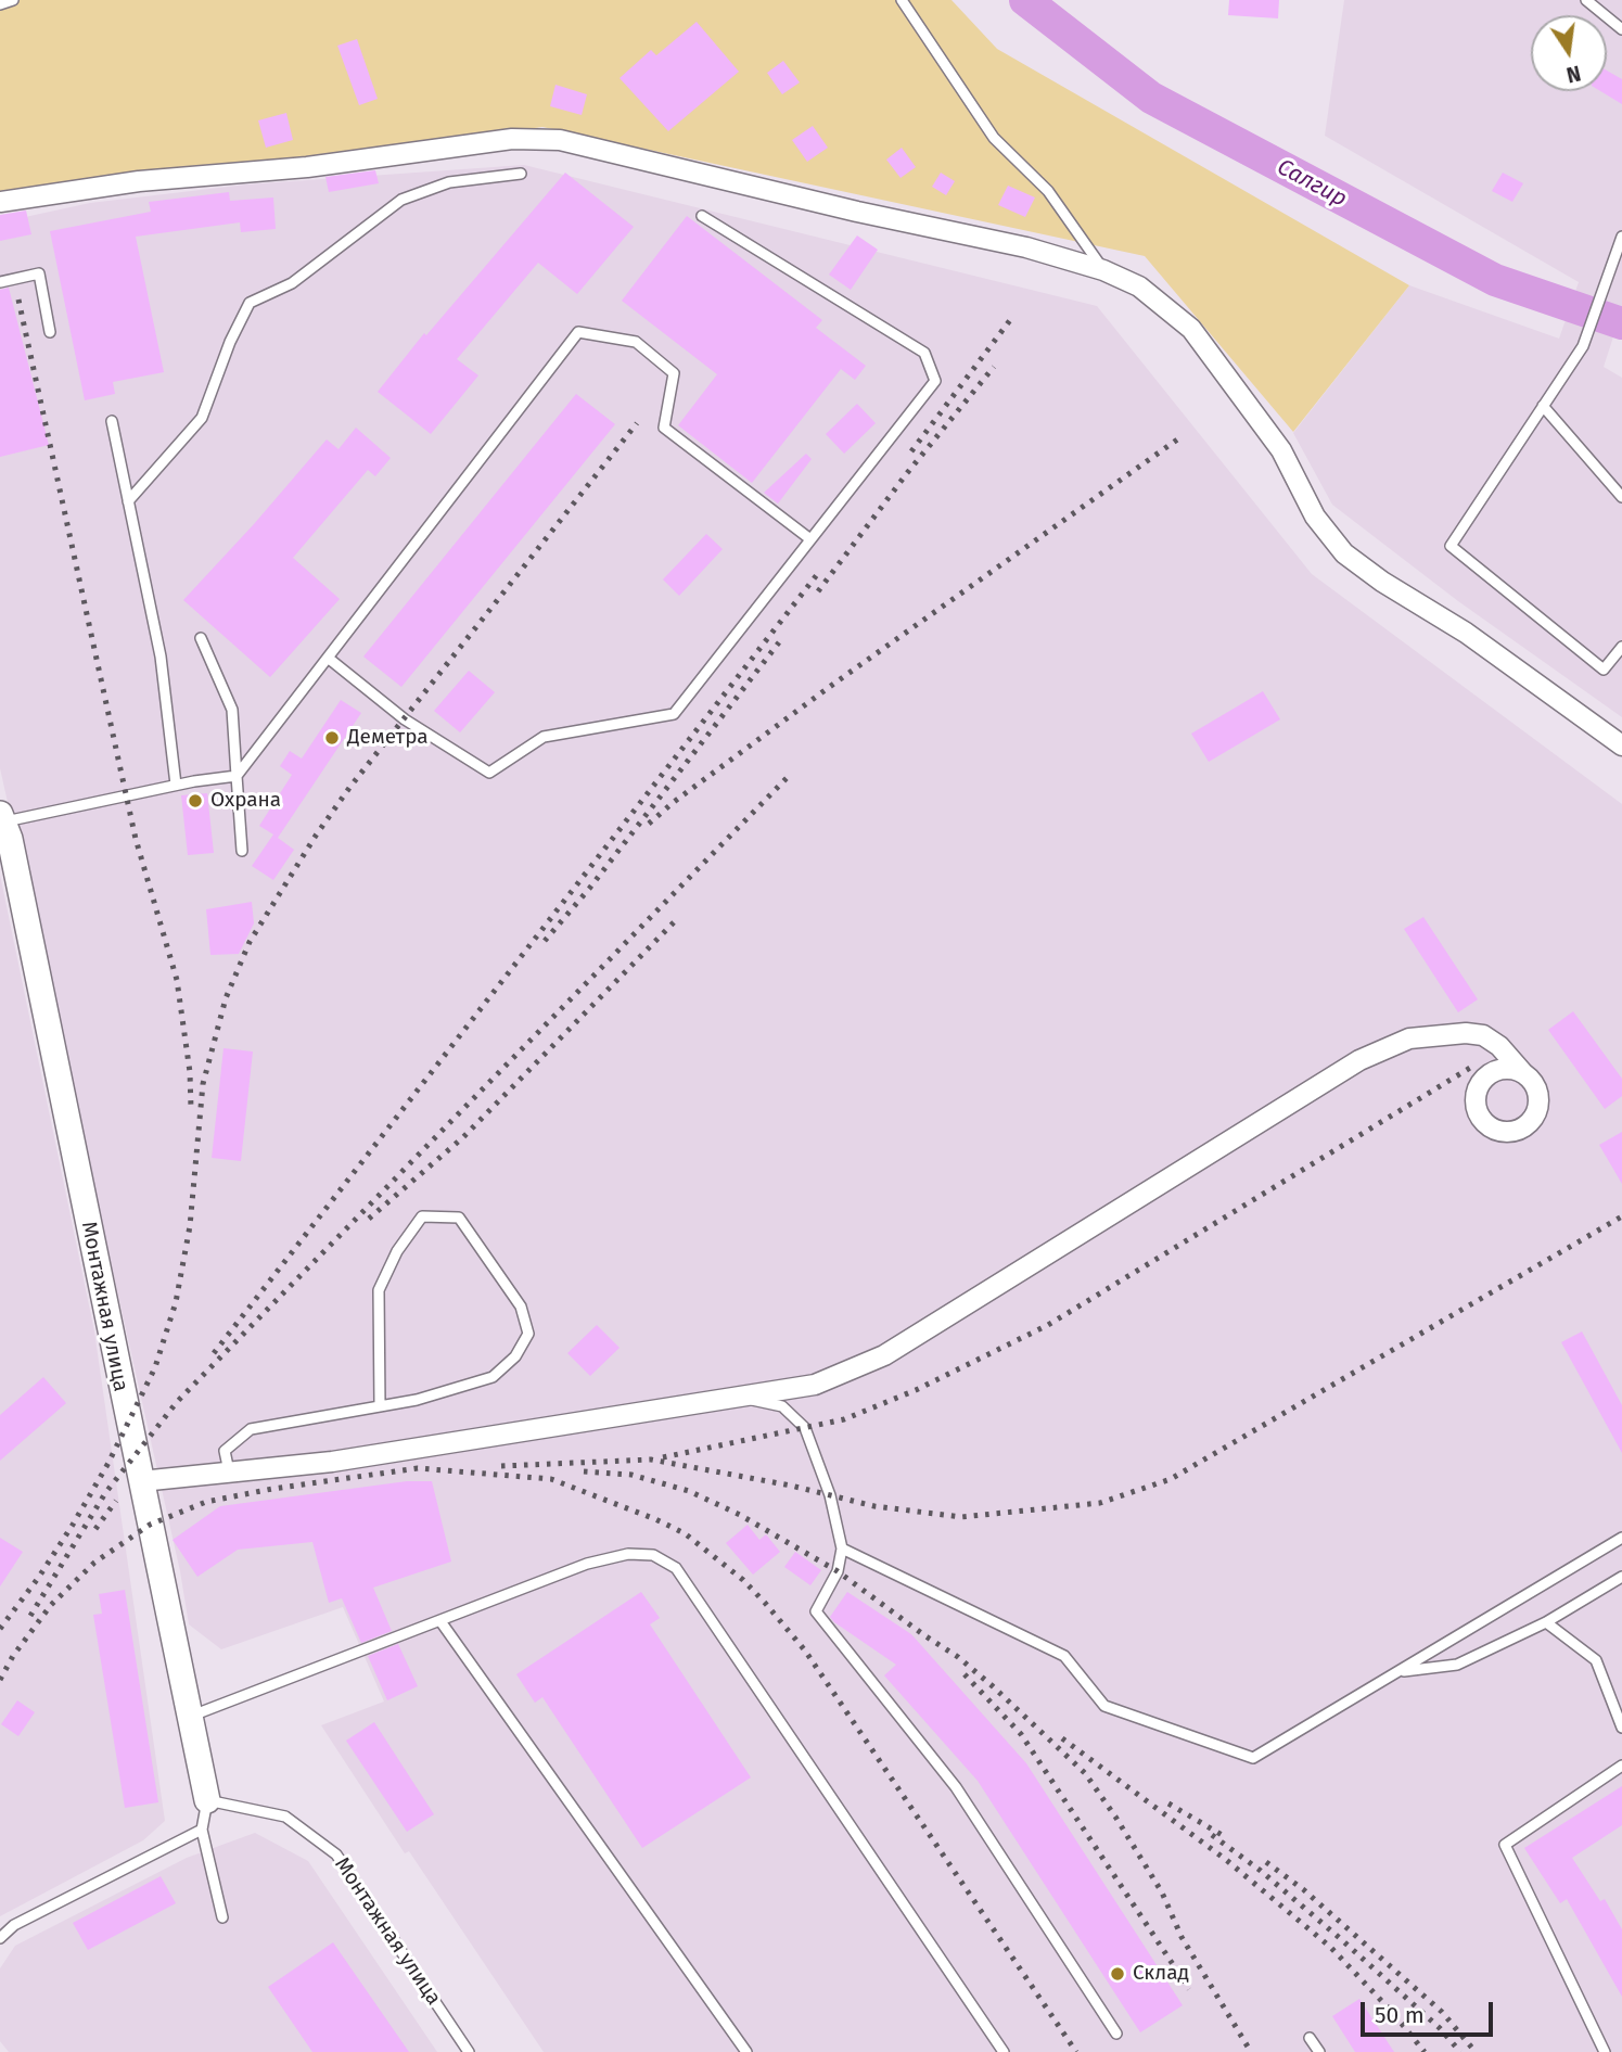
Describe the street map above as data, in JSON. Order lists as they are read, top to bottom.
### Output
{
  "streets": {
    "street": ["Монтажная улица"]
  },
  "water": ["Салгир"],
  "places": ["Деметра", "Охрана", "Склад"],
  "scale_bar": "50 m",
  "north": "bottom"
}
